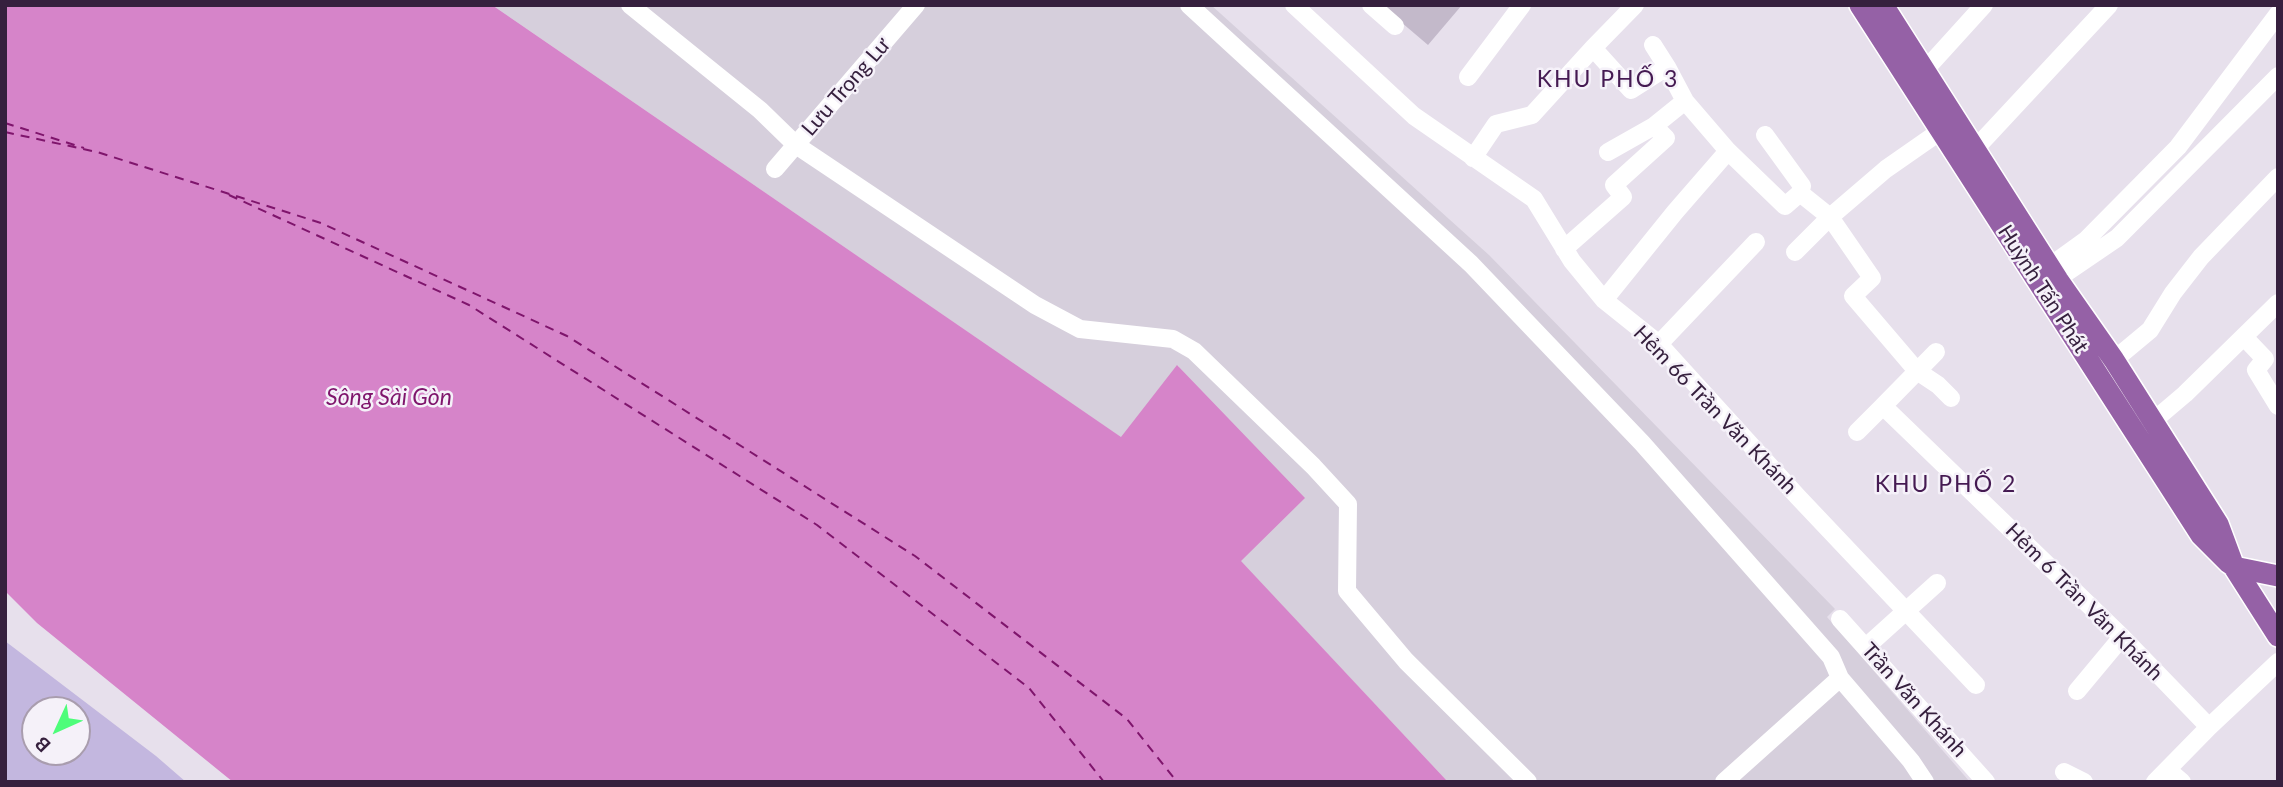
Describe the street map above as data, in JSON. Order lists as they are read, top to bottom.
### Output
{
  "streets": {
    "main road": ["Huỳnh Tấn Phát"],
    "street": [
      "Lưu Trọng Lư",
      "Hẻm 66 Trần Văn Khánh",
      "Hẻm 6 Trần Văn Khánh",
      "Trần Văn Khánh"
    ]
  },
  "districts": ["KHU PHỐ 3", "KHU PHỐ 2"],
  "water": ["Sông Sài Gòn"],
  "north": "bottom left"
}
